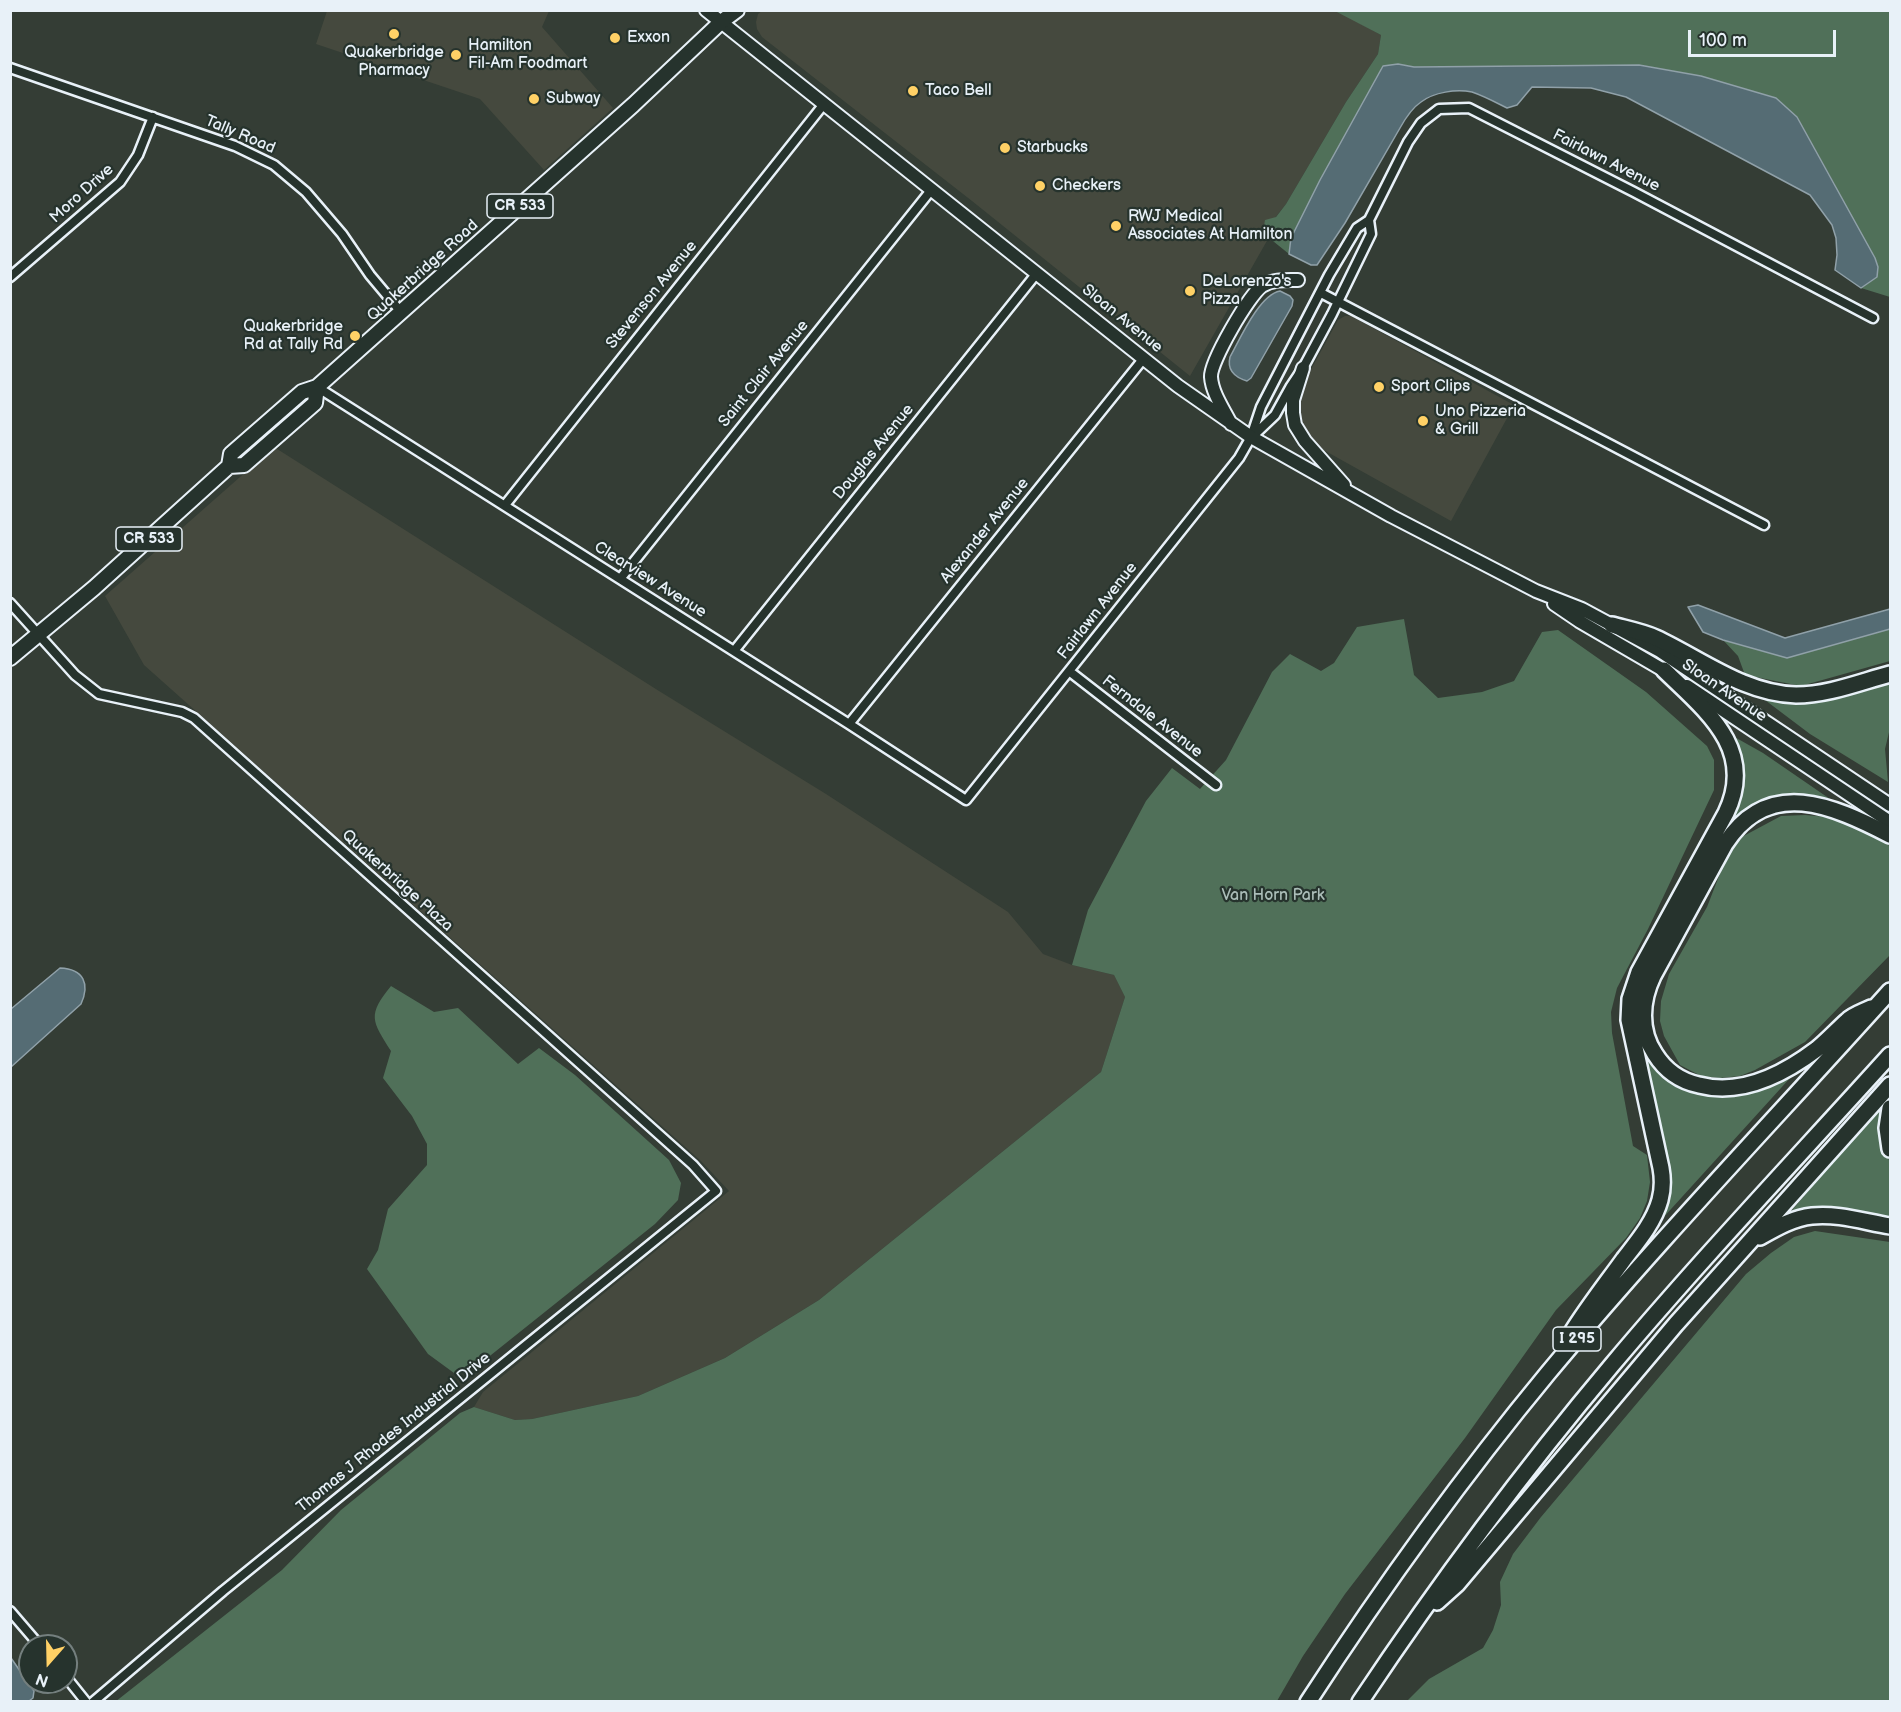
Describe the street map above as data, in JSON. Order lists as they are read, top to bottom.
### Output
{
  "streets": {
    "highway": ["I 295"],
    "main road": ["CR 533", "Quakerbridge Road", "Sloan Avenue"],
    "street": [
      "Tally Road",
      "Fairlawn Avenue",
      "Moro Drive",
      "Stevenson Avenue",
      "Saint Clair Avenue",
      "Douglas Avenue",
      "Alexander Avenue",
      "Clearview Avenue",
      "Ferndale Avenue",
      "Quakerbridge Plaza",
      "Thomas J Rhodes Industrial Drive"
    ]
  },
  "crossings": [
    ["Tally Road", "Moro Drive"],
    ["Tally Road", "Quakerbridge Road"],
    ["Fairlawn Avenue", "Sloan Avenue"],
    ["Fairlawn Avenue", "Clearview Avenue"],
    ["Fairlawn Avenue", "Ferndale Avenue"],
    ["Quakerbridge Road", "Sloan Avenue"],
    ["Quakerbridge Road", "Clearview Avenue"],
    ["Quakerbridge Road", "Quakerbridge Plaza"],
    ["Stevenson Avenue", "Sloan Avenue"],
    ["Stevenson Avenue", "Clearview Avenue"],
    ["Sloan Avenue", "Saint Clair Avenue"],
    ["Sloan Avenue", "Douglas Avenue"],
    ["Sloan Avenue", "Alexander Avenue"],
    ["Saint Clair Avenue", "Clearview Avenue"],
    ["Douglas Avenue", "Clearview Avenue"],
    ["Alexander Avenue", "Clearview Avenue"],
    ["Quakerbridge Plaza", "Thomas J Rhodes Industrial Drive"]
  ],
  "parks": ["Van Horn Park"],
  "places": [
    "Quakerbridge Pharmacy",
    "Exxon",
    "Hamilton Fil-Am Foodmart",
    "Taco Bell",
    "Subway",
    "Starbucks",
    "Checkers",
    "RWJ Medical Associates At Hamilton",
    "DeLorenzo's Pizza",
    "Quakerbridge Rd at Tally Rd",
    "Sport Clips",
    "Uno Pizzeria & Grill"
  ],
  "scale_bar": "100 m",
  "north": "bottom"
}
